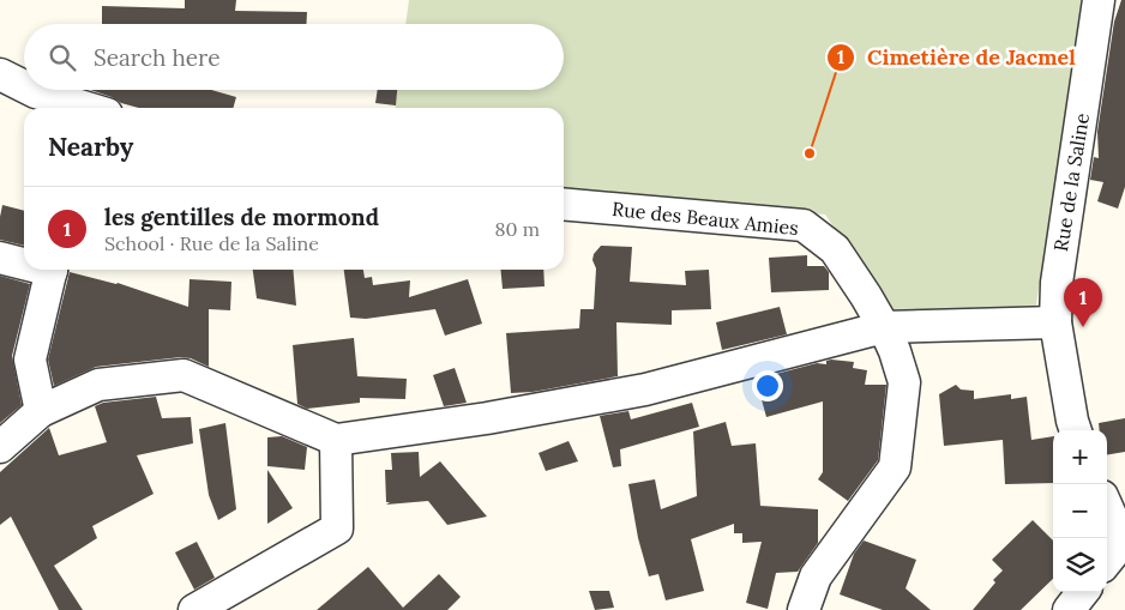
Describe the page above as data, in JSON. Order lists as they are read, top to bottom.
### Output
{
  "streets": {
    "street": ["Rue de la Saline", "Rue des Beaux Amies"]
  },
  "places": ["Cimetière de Jacmel"],
  "page": {
    "search": "Search here",
    "heading": "Nearby",
    "list": [
      {
        "mark": "1",
        "name": "les gentilles de mormond",
        "note": "School · Rue de la Saline",
        "value": "80 m"
      }
    ],
    "pins": "1",
    "map_buttons": ["+", "−"]
  }
}
